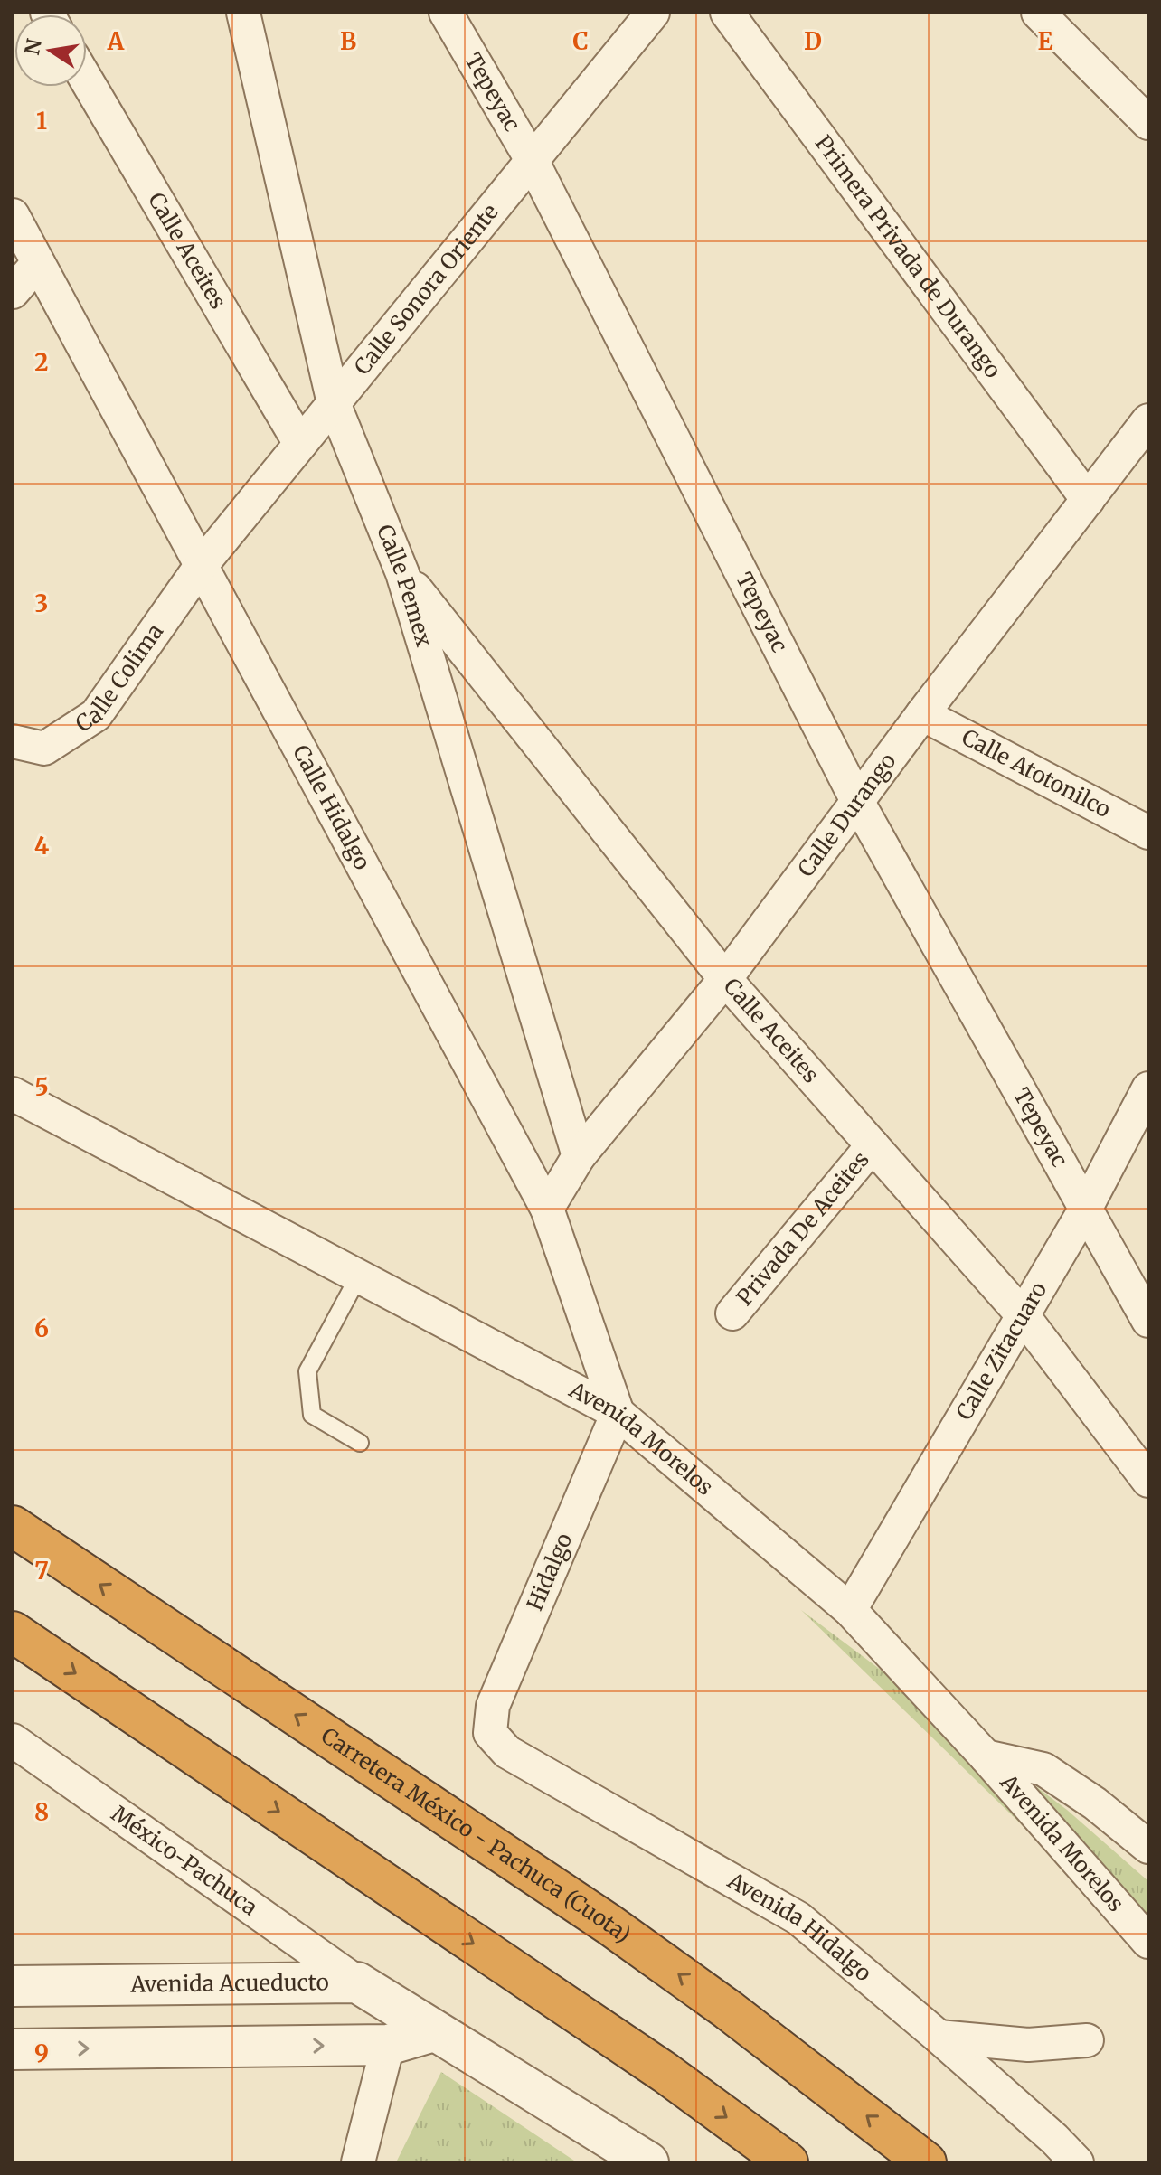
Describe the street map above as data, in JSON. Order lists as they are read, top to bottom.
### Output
{
  "streets": {
    "highway": ["Carretera México - Pachuca (Cuota)"],
    "street": [
      "Tepeyac",
      "Calle Aceites",
      "Primera Privada de Durango",
      "Calle Sonora Oriente",
      "Calle Pemex",
      "Calle Colima",
      "Calle Atotonilco",
      "Calle Hidalgo",
      "Calle Durango",
      "Privada De Aceites",
      "Calle Zitacuaro",
      "Avenida Morelos",
      "Hidalgo",
      "México-Pachuca",
      "Avenida Hidalgo",
      "Avenida Acueducto"
    ]
  },
  "crossings": [
    ["Tepeyac", "Calle Sonora Oriente"],
    ["Tepeyac", "Calle Durango"],
    ["Tepeyac", "Calle Zitacuaro"],
    ["Calle Aceites", "Calle Sonora Oriente"],
    ["Calle Aceites", "Calle Pemex"],
    ["Calle Aceites", "Calle Durango"],
    ["Calle Aceites", "Privada De Aceites"],
    ["Calle Aceites", "Calle Zitacuaro"],
    ["Primera Privada de Durango", "Calle Durango"],
    ["Calle Sonora Oriente", "Calle Pemex"],
    ["Calle Sonora Oriente", "Calle Colima"],
    ["Calle Sonora Oriente", "Calle Hidalgo"],
    ["Calle Pemex", "Calle Durango"],
    ["Calle Colima", "Calle Hidalgo"],
    ["Calle Atotonilco", "Calle Durango"],
    ["Calle Hidalgo", "Calle Durango"],
    ["Calle Hidalgo", "Avenida Morelos"],
    ["Calle Hidalgo", "Hidalgo"],
    ["Calle Zitacuaro", "Avenida Morelos"],
    ["Avenida Morelos", "Hidalgo"],
    ["Hidalgo", "Avenida Hidalgo"],
    ["México-Pachuca", "Avenida Acueducto"]
  ],
  "north": "left",
  "grid": {
    "columns": [
      "A",
      "B",
      "C",
      "D",
      "E"
    ],
    "rows": [
      "1",
      "2",
      "3",
      "4",
      "5",
      "6",
      "7",
      "8",
      "9"
    ]
  }
}
